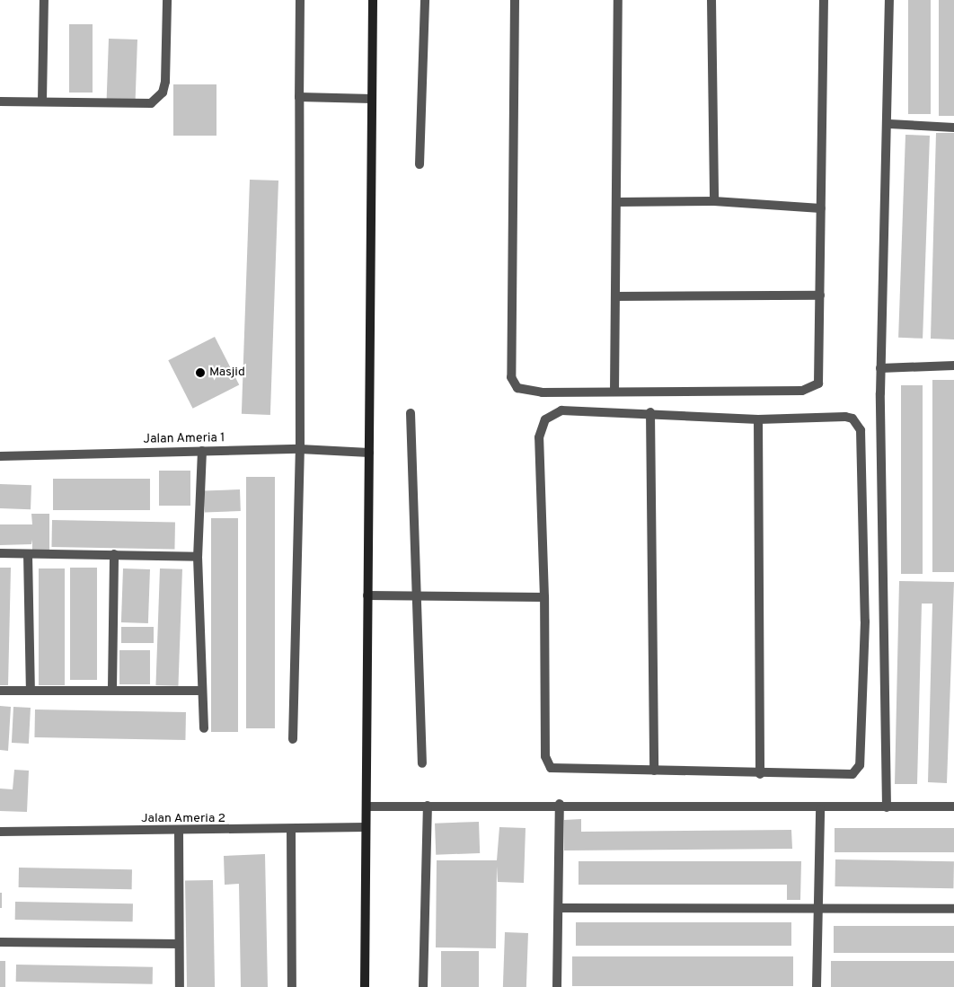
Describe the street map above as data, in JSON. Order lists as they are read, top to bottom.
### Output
{
  "streets": {
    "street": ["Jalan Ameria 1", "Jalan Ameria 2"]
  },
  "places": ["Masjid"]
}
